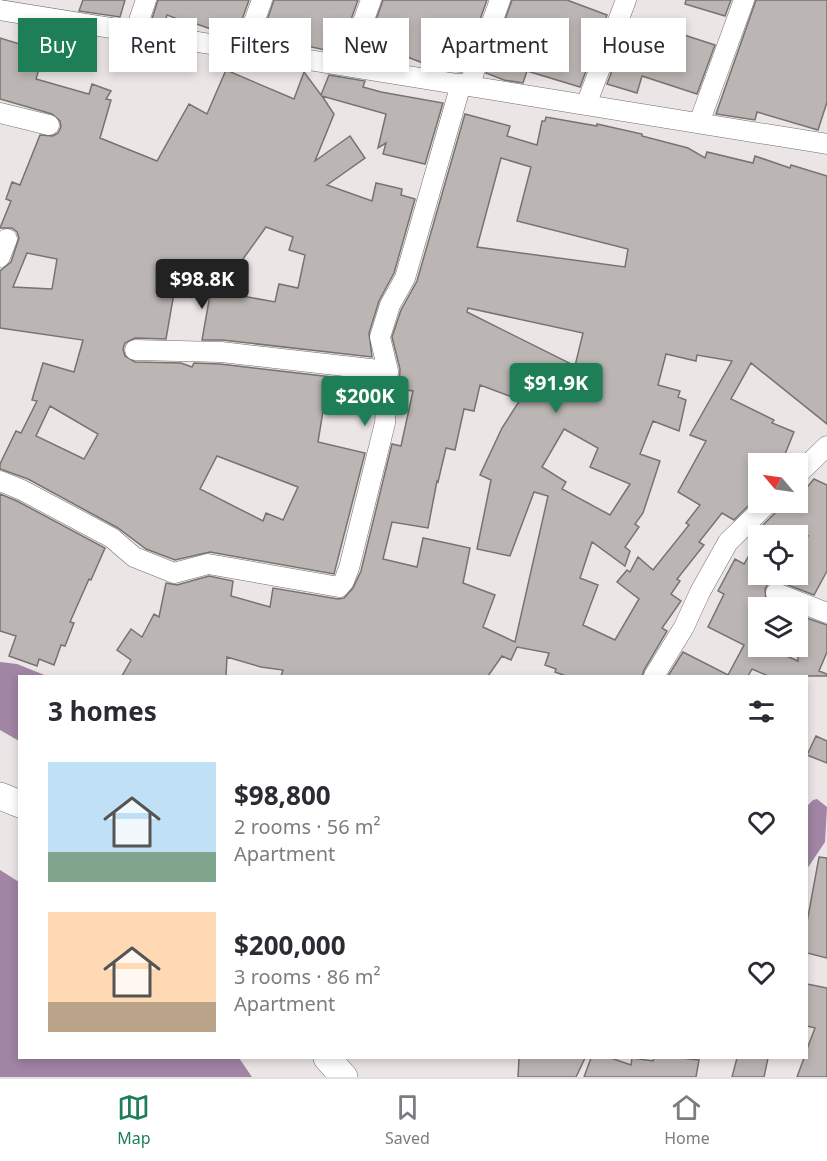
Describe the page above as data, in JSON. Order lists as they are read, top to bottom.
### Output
{
  "north": "top left",
  "page": {
    "chip": [
      "Buy",
      "Rent",
      "Filters",
      "New",
      "Apartment",
      "House"
    ],
    "price": ["$98.8K", "$91.9K", "$200K"],
    "heading": "3 homes",
    "list": [
      {
        "name": "$98,800",
        "note": "2 rooms · 56 m² · Apartment"
      },
      {
        "name": "$200,000",
        "note": "3 rooms · 86 m² · Apartment"
      }
    ],
    "tabs": ["Map", "Saved", "Home"]
  }
}
